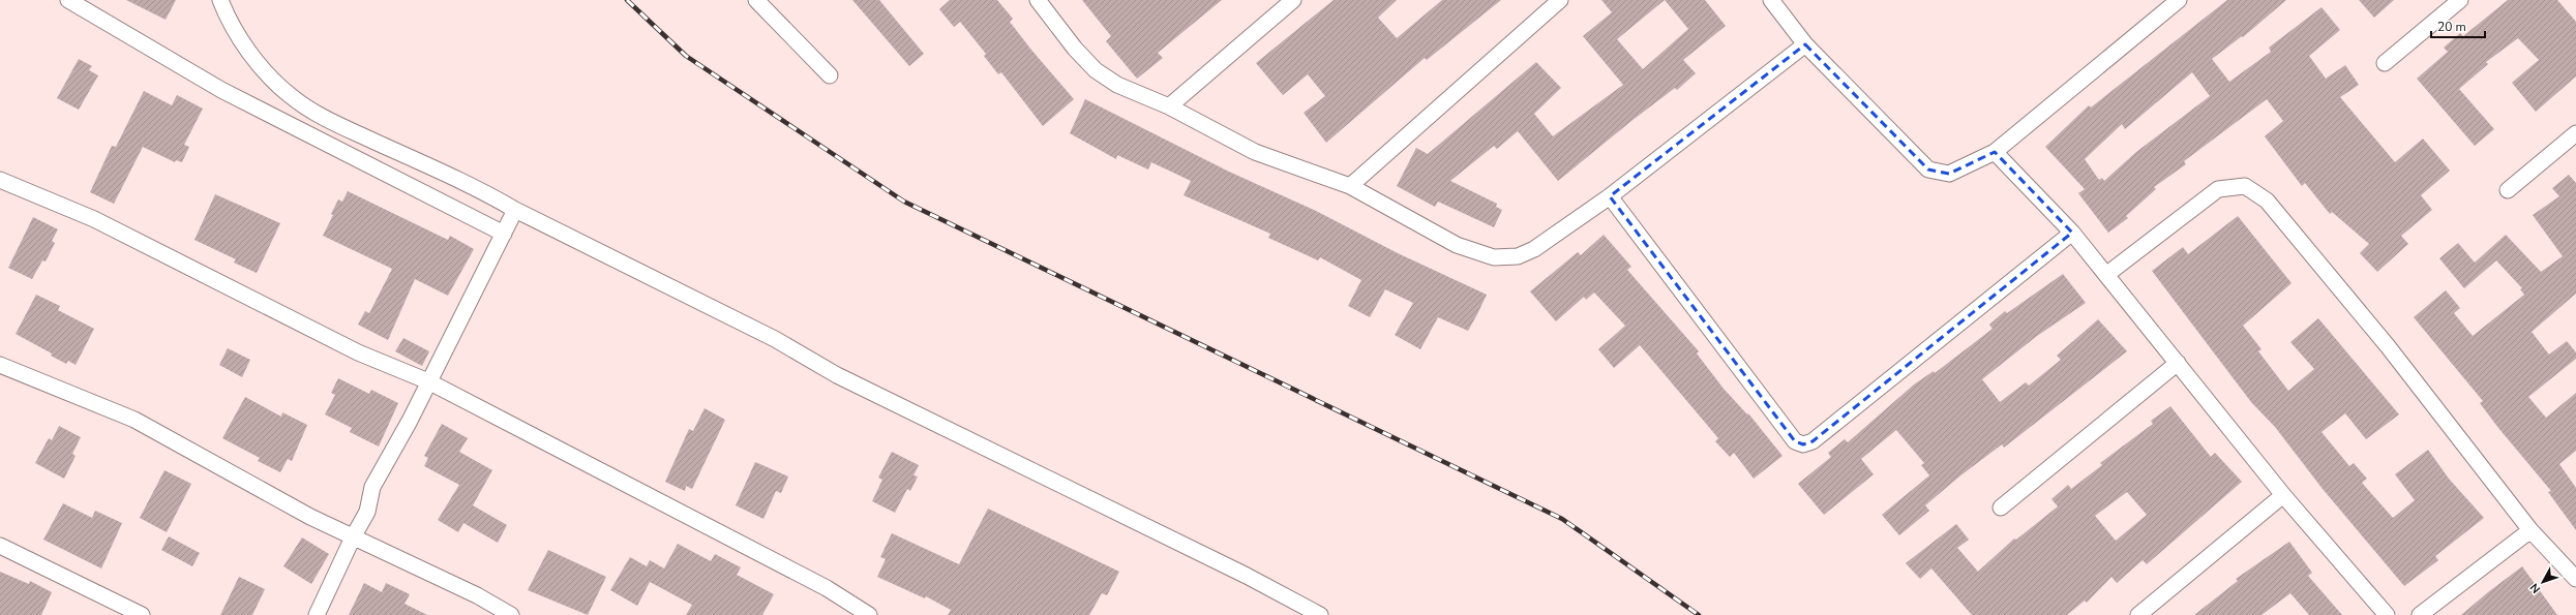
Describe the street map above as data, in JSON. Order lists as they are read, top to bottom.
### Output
{
  "scale_bar": "20 m",
  "north": "bottom left"
}
